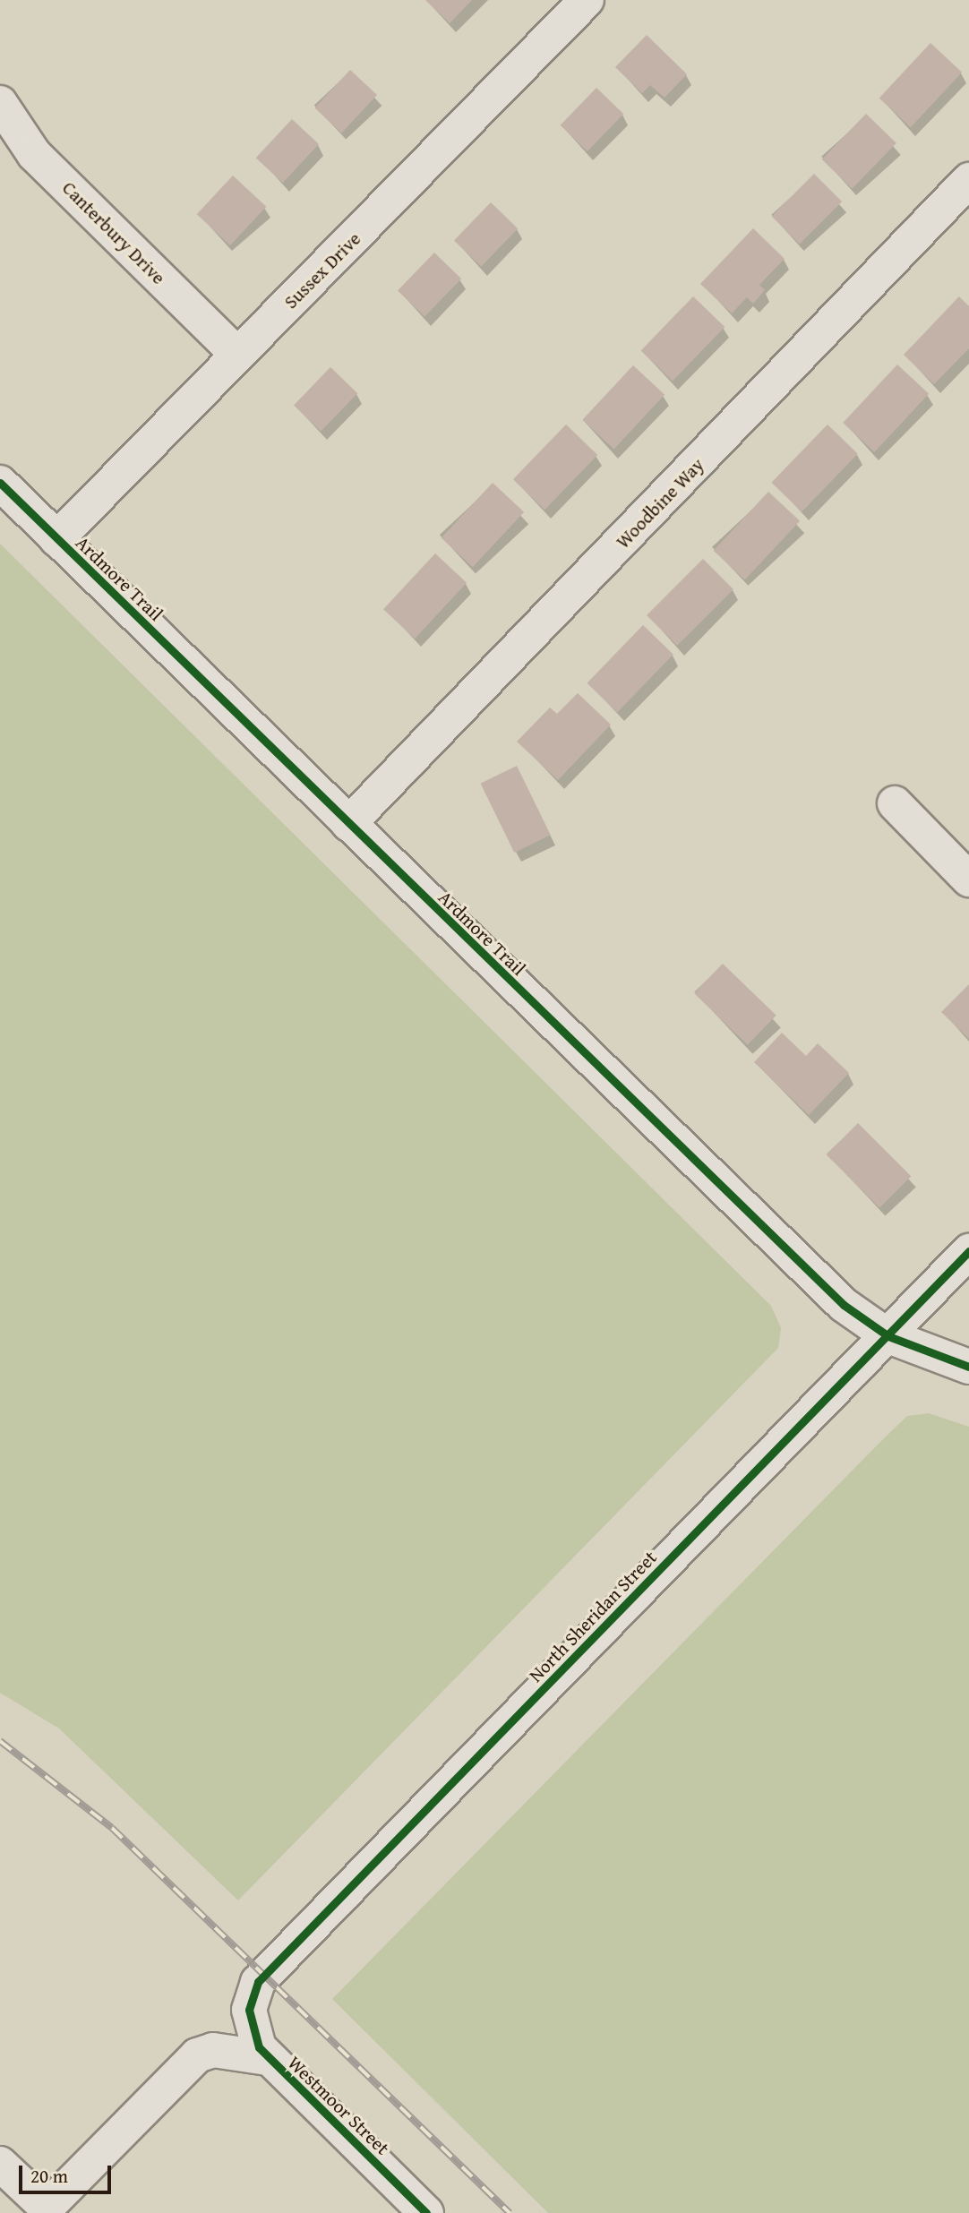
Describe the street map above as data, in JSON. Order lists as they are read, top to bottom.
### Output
{
  "streets": {
    "street": [
      "Canterbury Drive",
      "Sussex Drive",
      "Woodbine Way",
      "Ardmore Trail",
      "North Sheridan Street",
      "Westmoor Street"
    ]
  },
  "crossings": [
    ["Canterbury Drive", "Sussex Drive"],
    ["Sussex Drive", "Ardmore Trail"],
    ["Woodbine Way", "Ardmore Trail"],
    ["Ardmore Trail", "North Sheridan Street"],
    ["North Sheridan Street", "Westmoor Street"]
  ],
  "scale_bar": "20 m"
}
